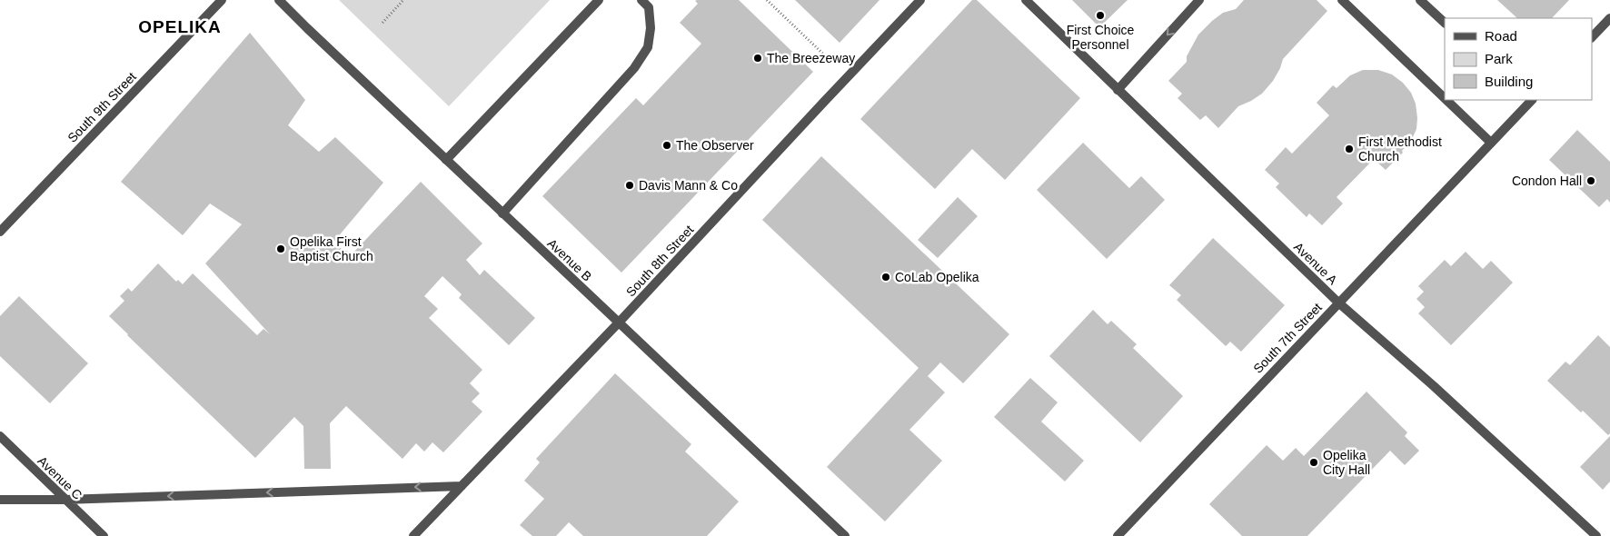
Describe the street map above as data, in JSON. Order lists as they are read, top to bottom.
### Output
{
  "streets": {
    "street": [
      "South 9th Street",
      "Avenue B",
      "South 8th Street",
      "Avenue A",
      "South 7th Street",
      "Avenue C"
    ]
  },
  "crossings": [
    ["Avenue B", "South 8th Street"],
    ["Avenue A", "South 7th Street"]
  ],
  "districts": ["OPELIKA"],
  "places": [
    "First Choice Personnel",
    "The Breezeway",
    "The Observer",
    "First Methodist Church",
    "Condon Hall",
    "Davis Mann & Co",
    "Opelika First Baptist Church",
    "CoLab Opelika",
    "Opelika City Hall"
  ],
  "legend": ["Road", "Park", "Building"]
}
